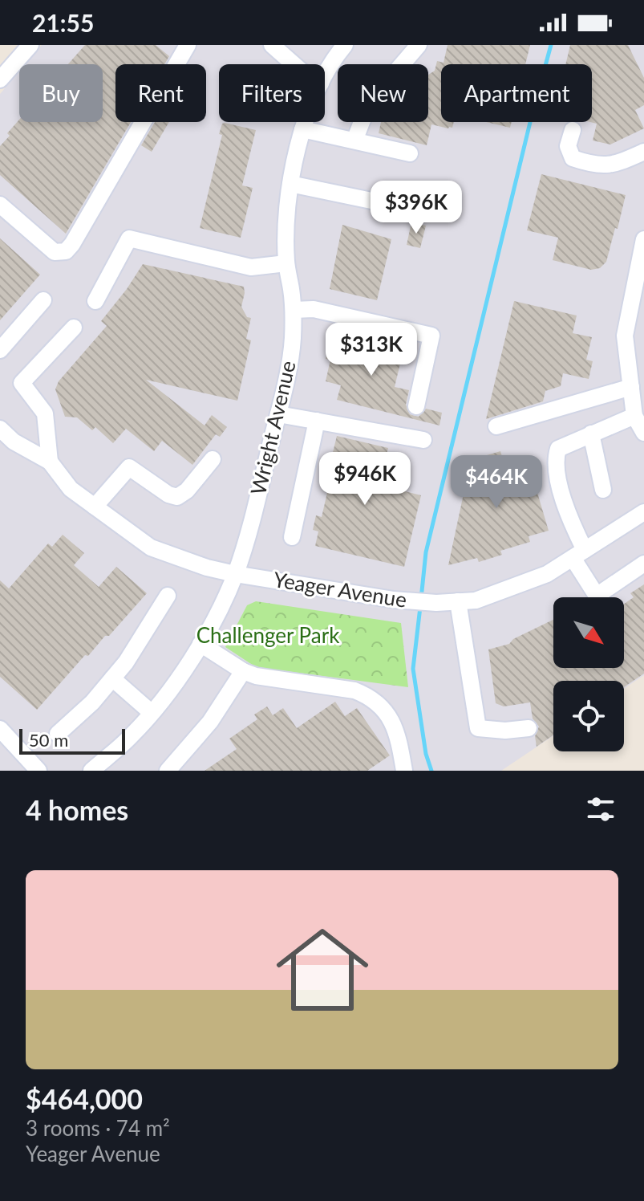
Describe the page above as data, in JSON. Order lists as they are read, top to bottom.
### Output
{
  "streets": {
    "street": ["Wright Avenue", "Yeager Avenue"]
  },
  "crossings": [
    ["Wright Avenue", "Yeager Avenue"]
  ],
  "parks": ["Challenger Park"],
  "scale_bar": "50 m",
  "north": "bottom right",
  "page": {
    "status": "21:55",
    "chip": [
      "Buy",
      "Rent",
      "Filters",
      "New",
      "Apartment"
    ],
    "price": [
      "$396K",
      "$313K",
      "$946K",
      "$464K"
    ],
    "scale": "50 m",
    "heading": "4 homes",
    "list": [
      {
        "name": "$464,000",
        "note": "3 rooms · 74 m² · Yeager Avenue"
      }
    ]
  }
}
